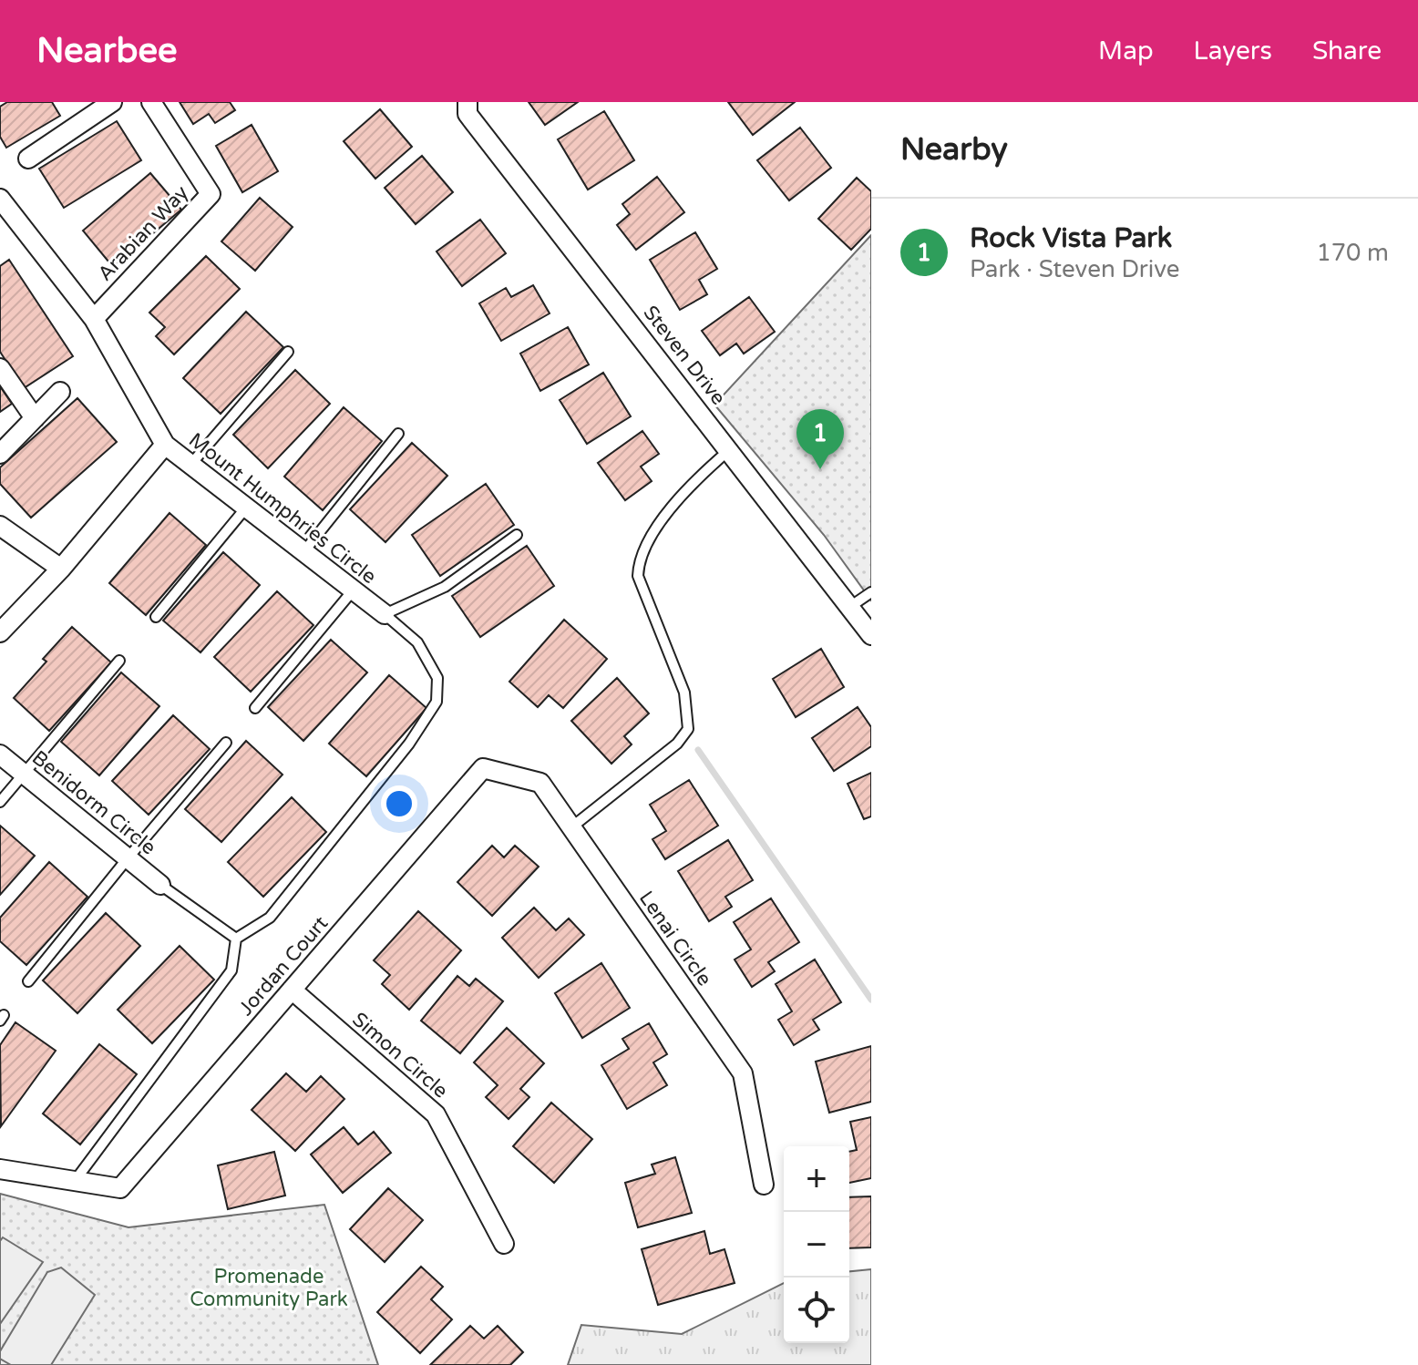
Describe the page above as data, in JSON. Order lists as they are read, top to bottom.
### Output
{
  "streets": {
    "street": [
      "Arabian Way",
      "Steven Drive",
      "Mount Humphries Circle",
      "Benidorm Circle",
      "Lenai Circle",
      "Jordan Court",
      "Simon Circle"
    ]
  },
  "crossings": [
    ["Arabian Way", "Mount Humphries Circle"],
    ["Lenai Circle", "Jordan Court"],
    ["Jordan Court", "Simon Circle"]
  ],
  "parks": ["Promenade Community Park"],
  "page": {
    "header": "Nearbee",
    "nav": ["Map", "Layers", "Share"],
    "heading": "Nearby",
    "list": [
      {
        "mark": "1",
        "name": "Rock Vista Park",
        "note": "Park · Steven Drive",
        "value": "170 m"
      }
    ],
    "pins": "1",
    "map_buttons": ["+", "−"]
  }
}
